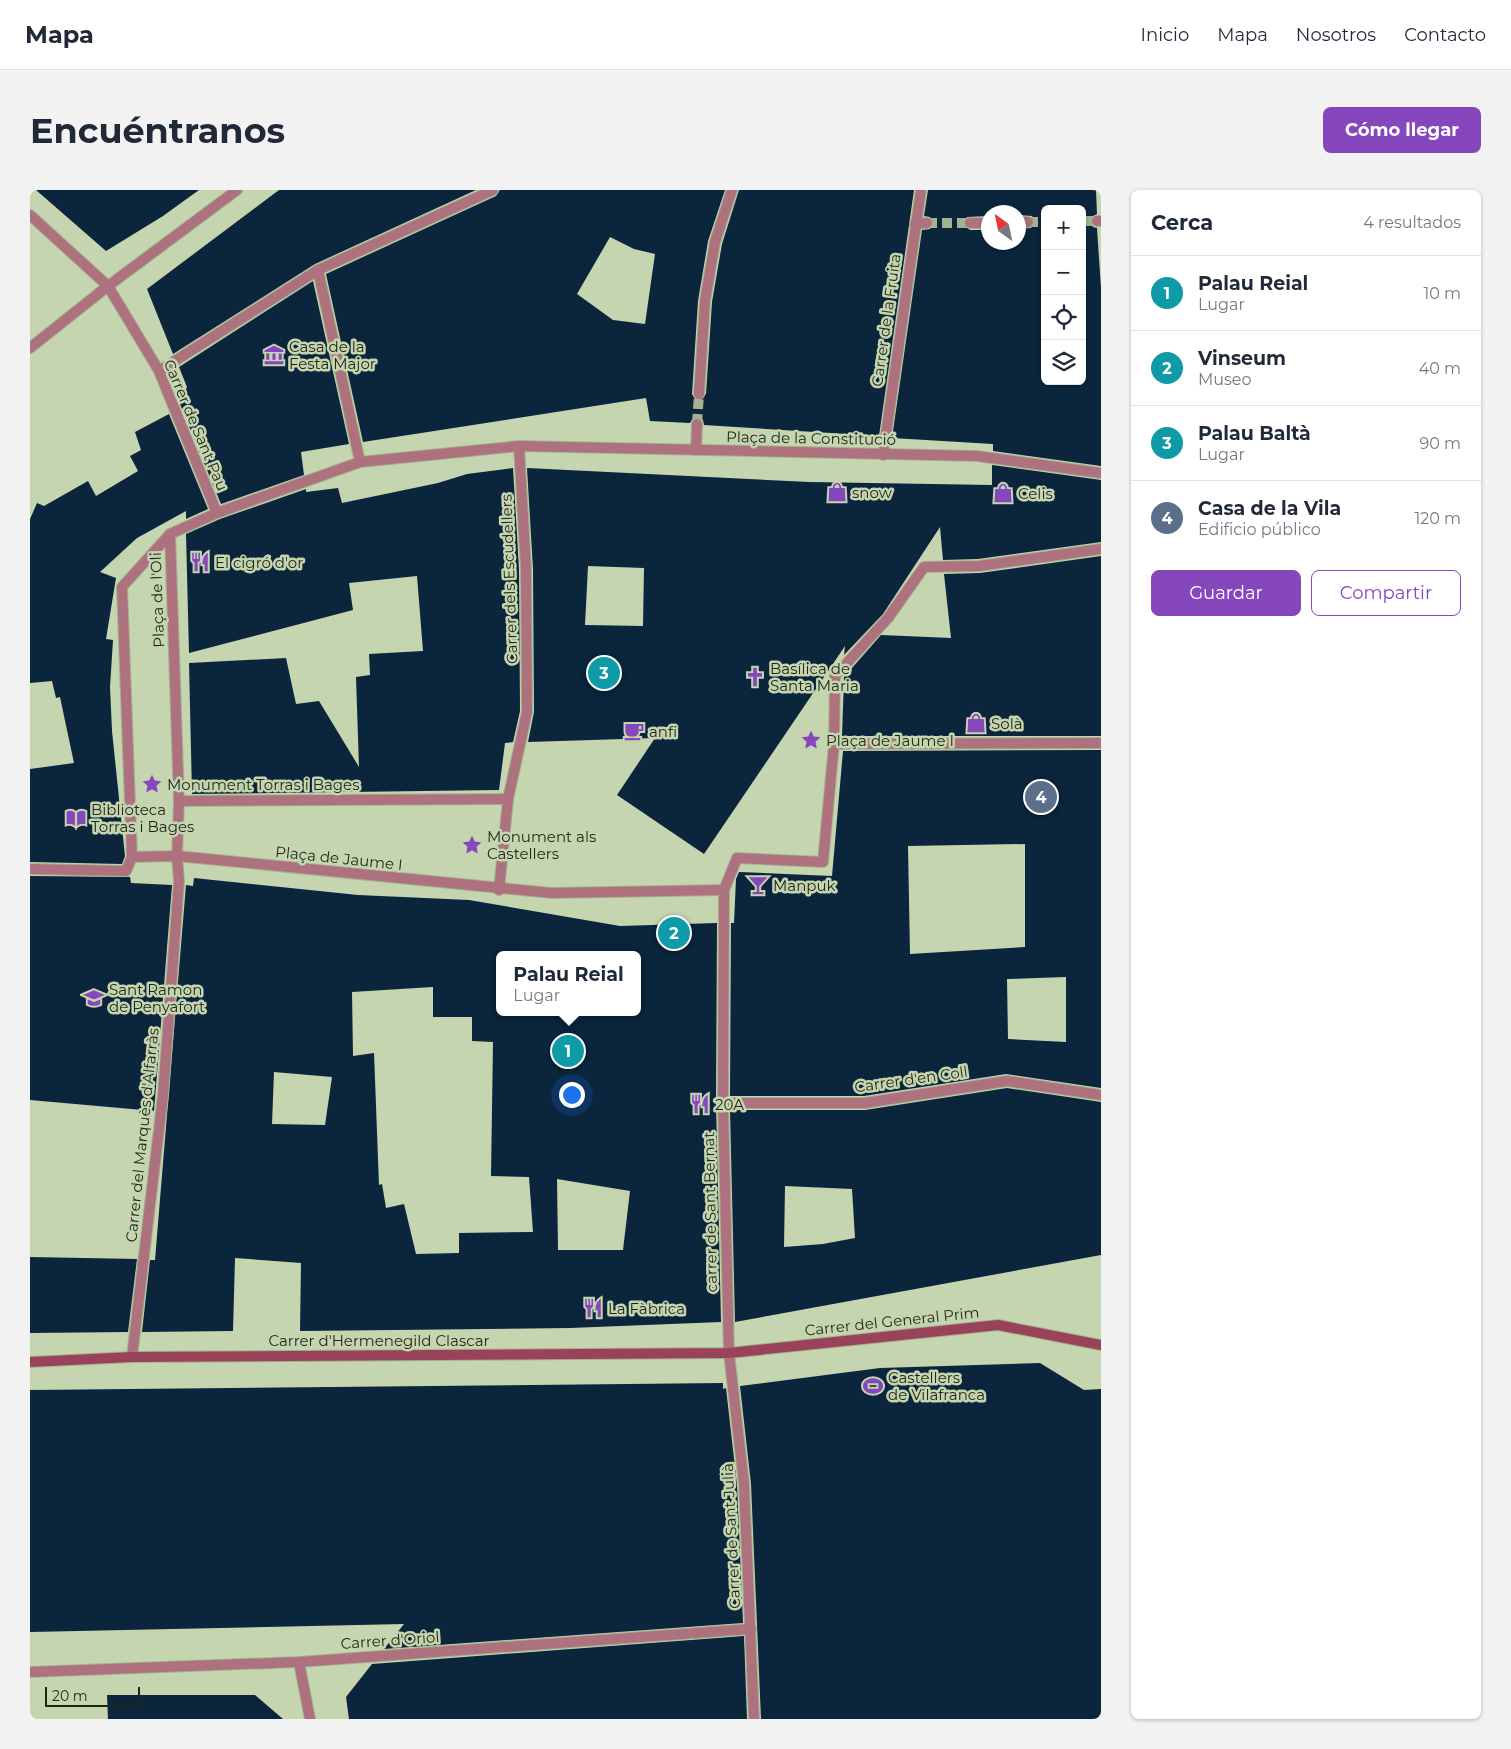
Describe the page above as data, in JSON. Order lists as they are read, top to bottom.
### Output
{
  "streets": {
    "street": [
      "Carrer de la Fruita",
      "Carrer de Sant Pau",
      "Plaça de la Constitució",
      "Carrer dels Escudellers",
      "Plaça de l'Oli",
      "Plaça de Jaume I",
      "Carrer d'en Coll",
      "Carrer del Marquès d'Alfarràs",
      "carrer de Sant Bernat",
      "Carrer del General Prim",
      "Carrer d'Hermenegild Clascar",
      "Carrer de Sant Julià",
      "Carrer d'Oriol"
    ]
  },
  "crossings": [
    ["Carrer de la Fruita", "Plaça de la Constitució"],
    ["Carrer de Sant Pau", "Plaça de la Constitució"],
    ["Plaça de la Constitució", "Carrer dels Escudellers"],
    ["Plaça de la Constitució", "Plaça de l'Oli"],
    ["Plaça de l'Oli", "Plaça de Jaume I"],
    ["Plaça de l'Oli", "Carrer del Marquès d'Alfarràs"],
    ["Plaça de Jaume I", "Carrer del Marquès d'Alfarràs"],
    ["Plaça de Jaume I", "carrer de Sant Bernat"],
    ["Carrer d'en Coll", "carrer de Sant Bernat"],
    ["Carrer del Marquès d'Alfarràs", "Carrer d'Hermenegild Clascar"],
    ["carrer de Sant Bernat", "Carrer del General Prim"],
    ["carrer de Sant Bernat", "Carrer d'Hermenegild Clascar"],
    ["carrer de Sant Bernat", "Carrer de Sant Julià"],
    ["Carrer del General Prim", "Carrer d'Hermenegild Clascar"],
    ["Carrer del General Prim", "Carrer de Sant Julià"],
    ["Carrer d'Hermenegild Clascar", "Carrer de Sant Julià"],
    ["Carrer de Sant Julià", "Carrer d'Oriol"]
  ],
  "places": {
    "museum": ["Casa de la Festa Major"],
    "shop": ["snow", "Celis", "Solà"],
    "restaurant": ["El cigró d'or", "20A", "La Fàbrica"],
    "church": ["Basílica de Santa Maria"],
    "cafe": ["anfi"],
    "place": ["Plaça de Jaume I", "Monument Torras i Bages", "Monument als Castellers"],
    "library": ["Biblioteca Torras i Bages"],
    "bar": ["Manpuk"],
    "school or university": ["Sant Ramon de Penyafort"],
    "sports": ["Castellers de Vilafranca"]
  },
  "scale_bar": "20 m",
  "north": "top left",
  "page": {
    "header": "Mapa",
    "nav": [
      "Inicio",
      "Mapa",
      "Nosotros",
      "Contacto"
    ],
    "buttons": [
      "Cómo llegar",
      ["Guardar", "Compartir"]
    ],
    "title": "Encuéntranos",
    "heading": ["Cerca", "4 resultados"],
    "map_buttons": ["+", "−"],
    "list": [
      {
        "mark": "1",
        "name": "Palau Reial",
        "note": "Lugar",
        "value": "10 m"
      },
      {
        "mark": "2",
        "name": "Vinseum",
        "note": "Museo",
        "value": "40 m"
      },
      {
        "mark": "3",
        "name": "Palau Baltà",
        "note": "Lugar",
        "value": "90 m"
      },
      {
        "mark": "4",
        "name": "Casa de la Vila",
        "note": "Edificio público",
        "value": "120 m"
      }
    ],
    "pins": [
      "3",
      "4",
      "2",
      "1"
    ],
    "popup": ["Palau Reial", "Lugar"],
    "scale": "20 m"
  }
}
